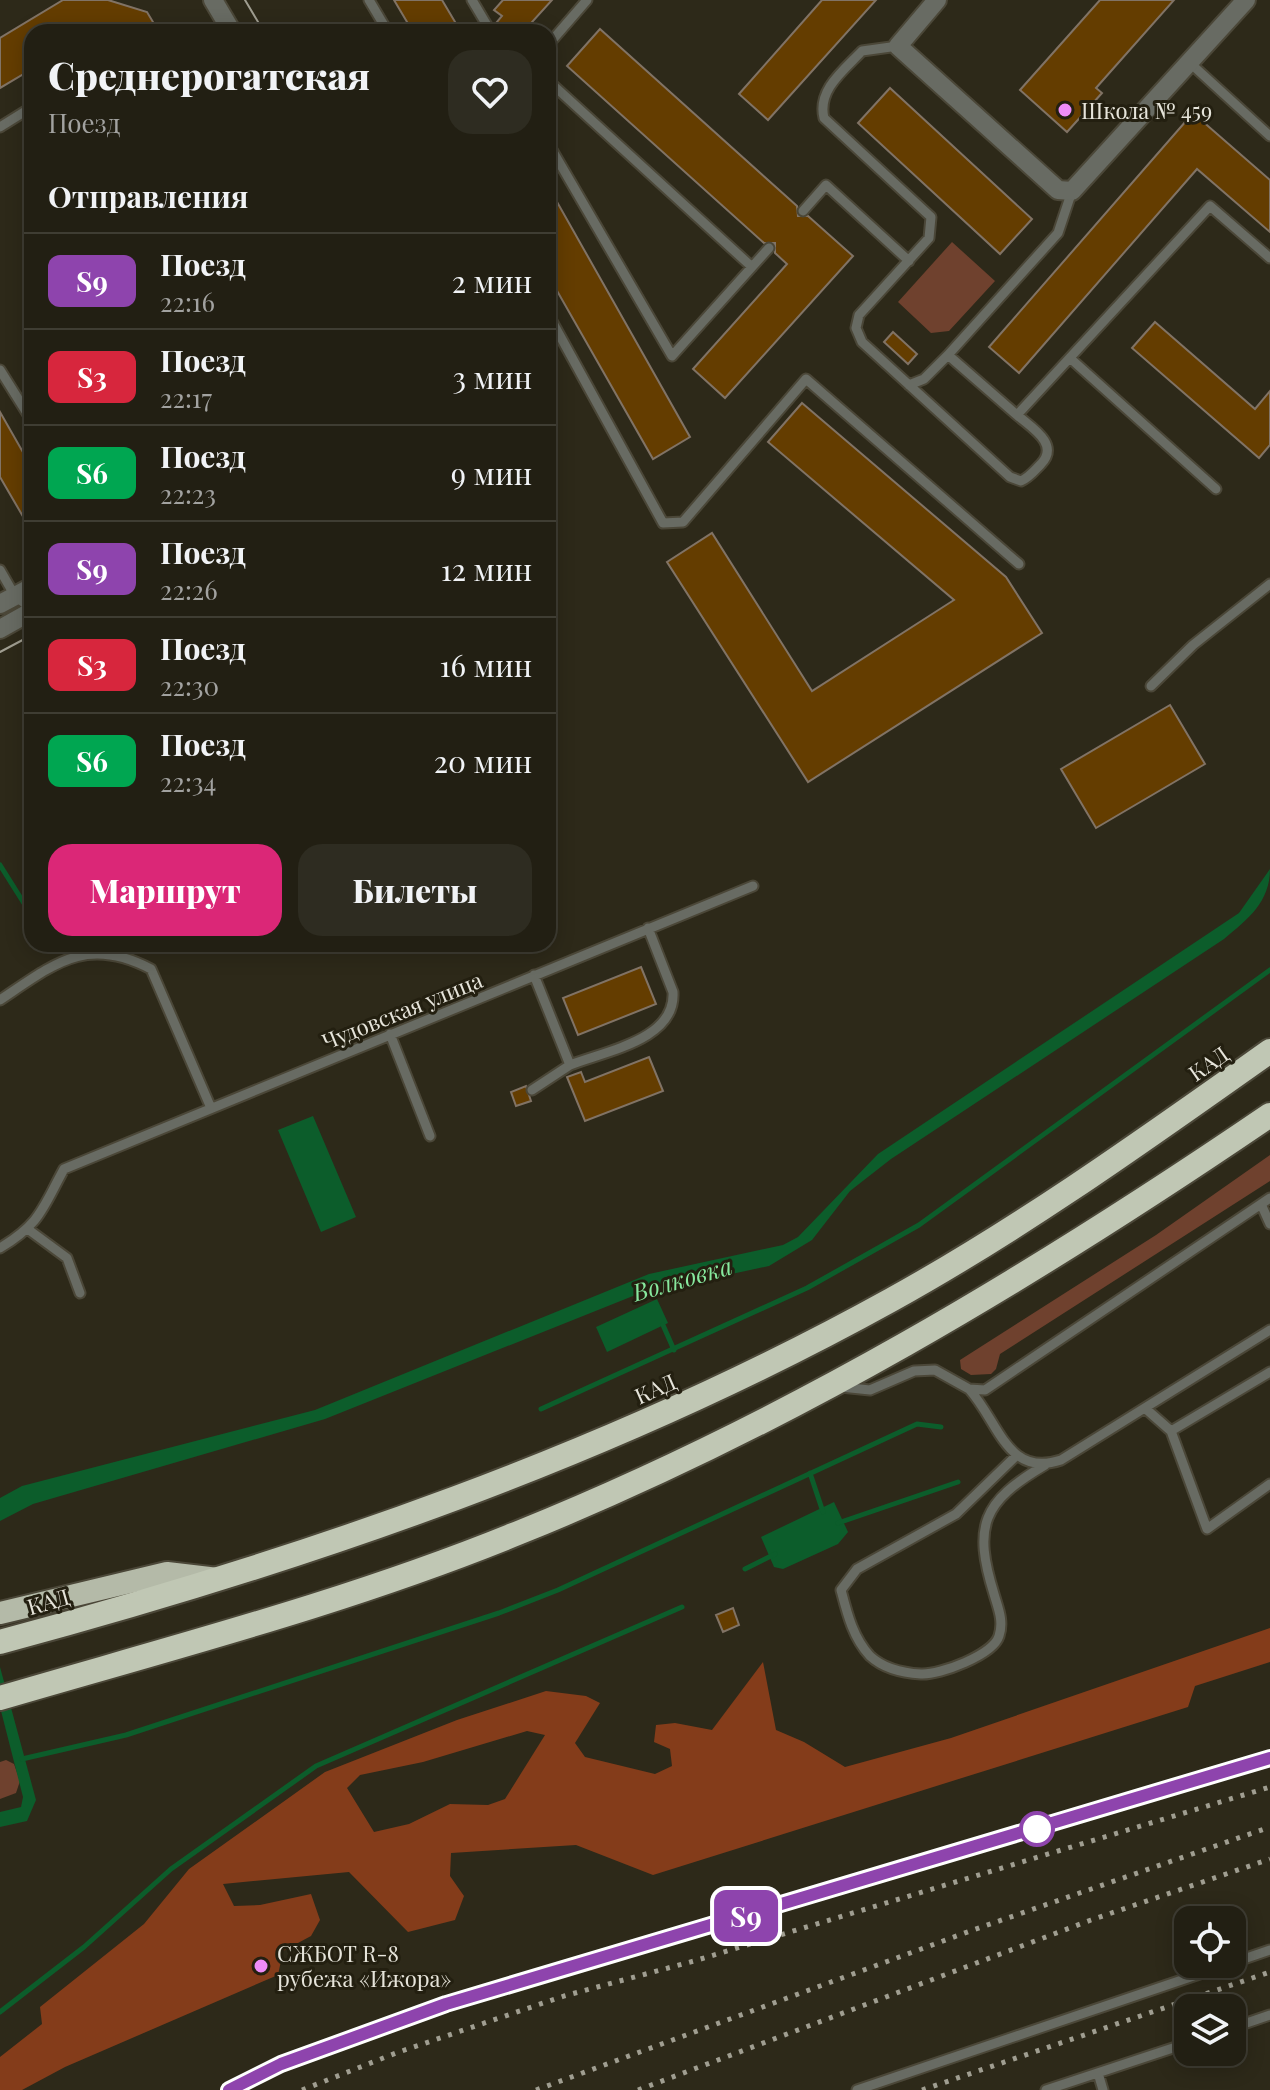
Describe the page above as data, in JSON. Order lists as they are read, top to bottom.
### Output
{
  "streets": {
    "highway": ["КАД"],
    "lane": ["Чудовская улица"]
  },
  "water": ["Волковка"],
  "places": ["Школа № 459", "СЖБОТ R-8 рубежа «Ижора»"],
  "page": {
    "on_map": "S9",
    "heading": [
      ["Среднерогатская", "Поезд"],
      "Отправления"
    ],
    "list": [
      {
        "mark": "S9",
        "name": "Поезд",
        "note": "22:16",
        "value": "2 мин"
      },
      {
        "mark": "S3",
        "name": "Поезд",
        "note": "22:17",
        "value": "3 мин"
      },
      {
        "mark": "S6",
        "name": "Поезд",
        "note": "22:23",
        "value": "9 мин"
      },
      {
        "mark": "S9",
        "name": "Поезд",
        "note": "22:26",
        "value": "12 мин"
      },
      {
        "mark": "S3",
        "name": "Поезд",
        "note": "22:30",
        "value": "16 мин"
      },
      {
        "mark": "S6",
        "name": "Поезд",
        "note": "22:34",
        "value": "20 мин"
      }
    ],
    "buttons": ["Маршрут", "Билеты"]
  }
}
